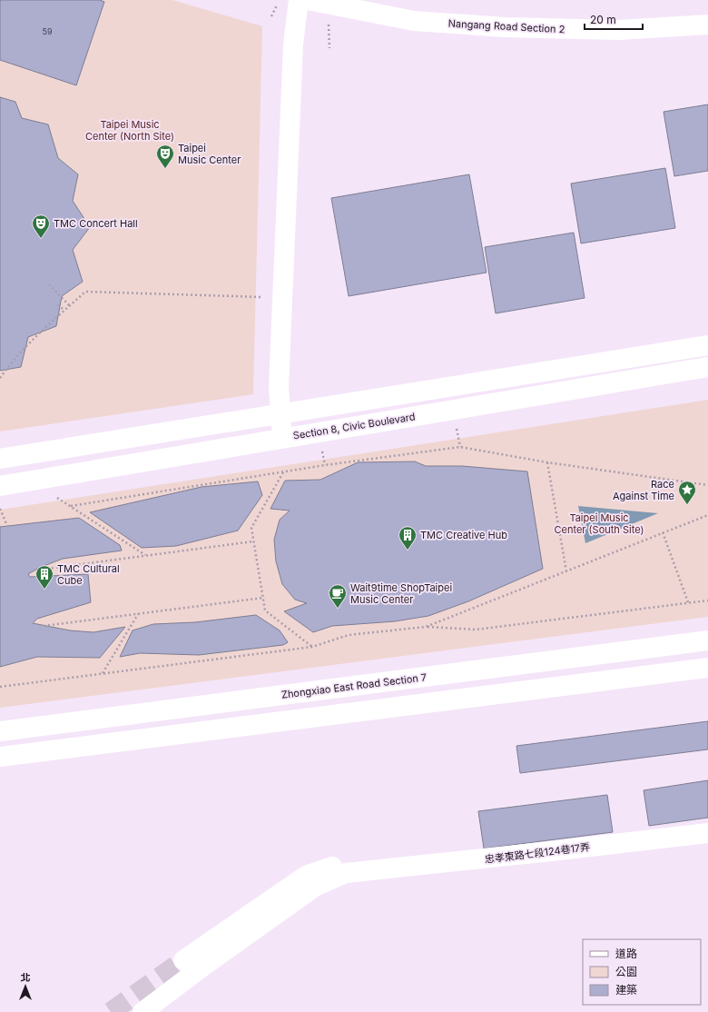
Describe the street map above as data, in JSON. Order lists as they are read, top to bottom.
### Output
{
  "streets": {
    "street": [
      "Nangang Road Section 2",
      "Section 8, Civic Boulevard",
      "Zhongxiao East Road Section 7",
      "忠孝東路七段124巷17弄"
    ]
  },
  "parks": ["Taipei Music Center (North Site)", "Taipei Music Center (South Site)"],
  "places": {
    "theatre": ["Taipei Music Center", "TMC Concert Hall"],
    "place": ["Race Against Time"],
    "building": ["TMC Creative Hub", "TMC Cultural Cube"],
    "cafe": ["Wait9time ShopTaipei Music Center"]
  },
  "house_numbers": ["59"],
  "legend": ["道路", "公園", "建築"],
  "scale_bar": "20 m",
  "north": "top"
}
